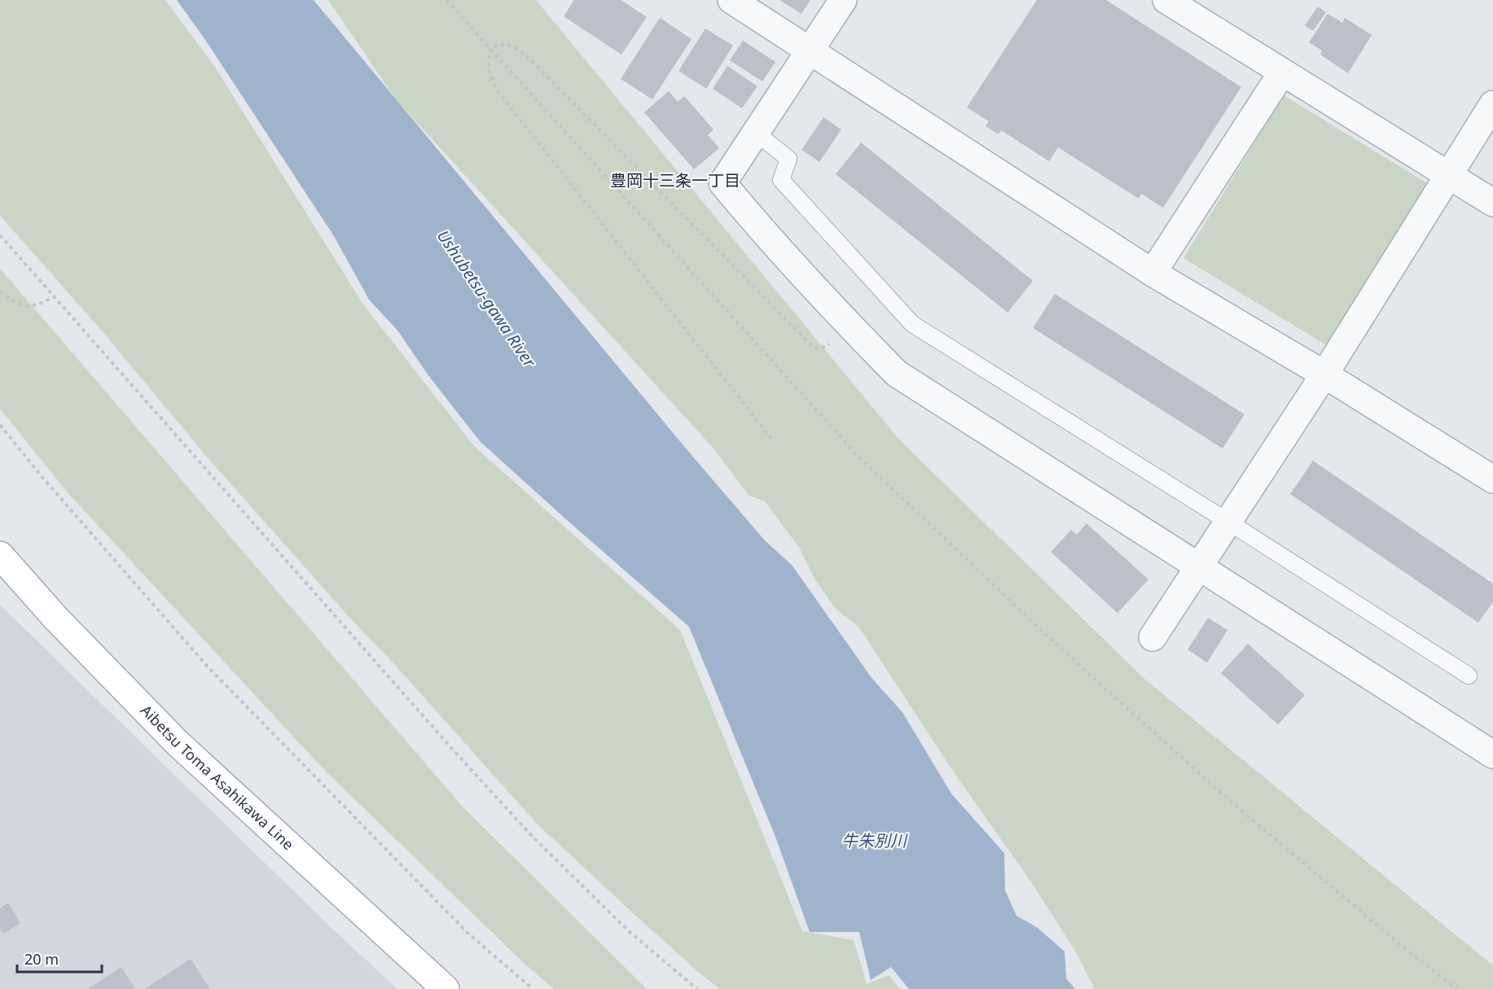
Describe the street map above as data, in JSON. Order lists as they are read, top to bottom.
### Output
{
  "streets": {
    "main road": ["Aibetsu Toma Asahikawa Line"]
  },
  "districts": ["豊岡十三条一丁目"],
  "water": ["Ushubetsu-gawa River", "牛朱別川"],
  "scale_bar": "20 m"
}
